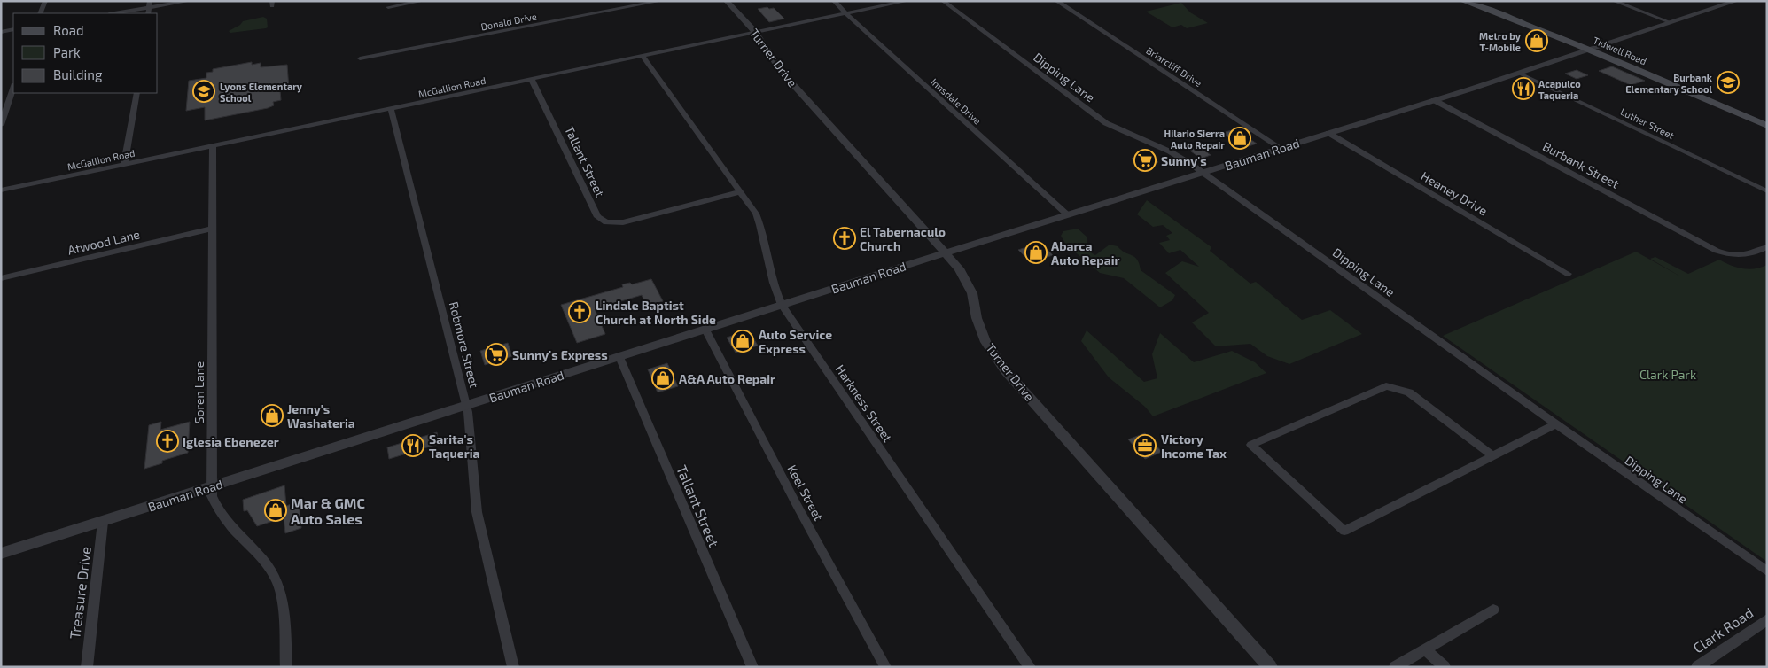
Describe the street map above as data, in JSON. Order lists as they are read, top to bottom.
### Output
{
  "streets": {
    "main road": ["Tidwell Road"],
    "street": [
      "Donald Drive",
      "Turner Drive",
      "Briarcliff Drive",
      "Dipping Lane",
      "McGallion Road",
      "Innsdale Drive",
      "Luther Street",
      "Bauman Road",
      "Tallant Street",
      "Burbank Street",
      "Heaney Drive",
      "Atwood Lane",
      "Robmore Street",
      "Soren Lane",
      "Harkness Street",
      "Keel Street",
      "Treasure Drive",
      "Clark Road"
    ]
  },
  "crossings": [
    ["Tidwell Road", "Bauman Road"],
    ["Turner Drive", "McGallion Road"],
    ["Turner Drive", "Bauman Road"],
    ["Briarcliff Drive", "Bauman Road"],
    ["Dipping Lane", "Bauman Road"],
    ["McGallion Road", "Innsdale Drive"],
    ["McGallion Road", "Tallant Street"],
    ["McGallion Road", "Robmore Street"],
    ["McGallion Road", "Soren Lane"],
    ["McGallion Road", "Harkness Street"],
    ["Innsdale Drive", "Bauman Road"],
    ["Luther Street", "Bauman Road"],
    ["Bauman Road", "Tallant Street"],
    ["Bauman Road", "Burbank Street"],
    ["Bauman Road", "Heaney Drive"],
    ["Bauman Road", "Robmore Street"],
    ["Bauman Road", "Soren Lane"],
    ["Bauman Road", "Harkness Street"],
    ["Bauman Road", "Keel Street"],
    ["Bauman Road", "Treasure Drive"],
    ["Tallant Street", "Harkness Street"],
    ["Atwood Lane", "Soren Lane"]
  ],
  "parks": ["Clark Park"],
  "places": {
    "shop": [
      "Metro by T-Mobile",
      "Hilario Sierra Auto Repair",
      "Abarca Auto Repair",
      "Auto Service Express",
      "A&A Auto Repair",
      "Jenny's Washateria",
      "Mar & GMC Auto Sales"
    ],
    "school or university": ["Burbank Elementary School", "Lyons Elementary School"],
    "restaurant": ["Acapulco Taqueria", "Sarita's Taqueria"],
    "supermarket": ["Sunny's", "Sunny's Express"],
    "church": ["El Tabernaculo Church", "Lindale Baptist Church at North Side", "Iglesia Ebenezer"],
    "office": ["Victory Income Tax"]
  },
  "legend": ["Road", "Park", "Building"]
}
